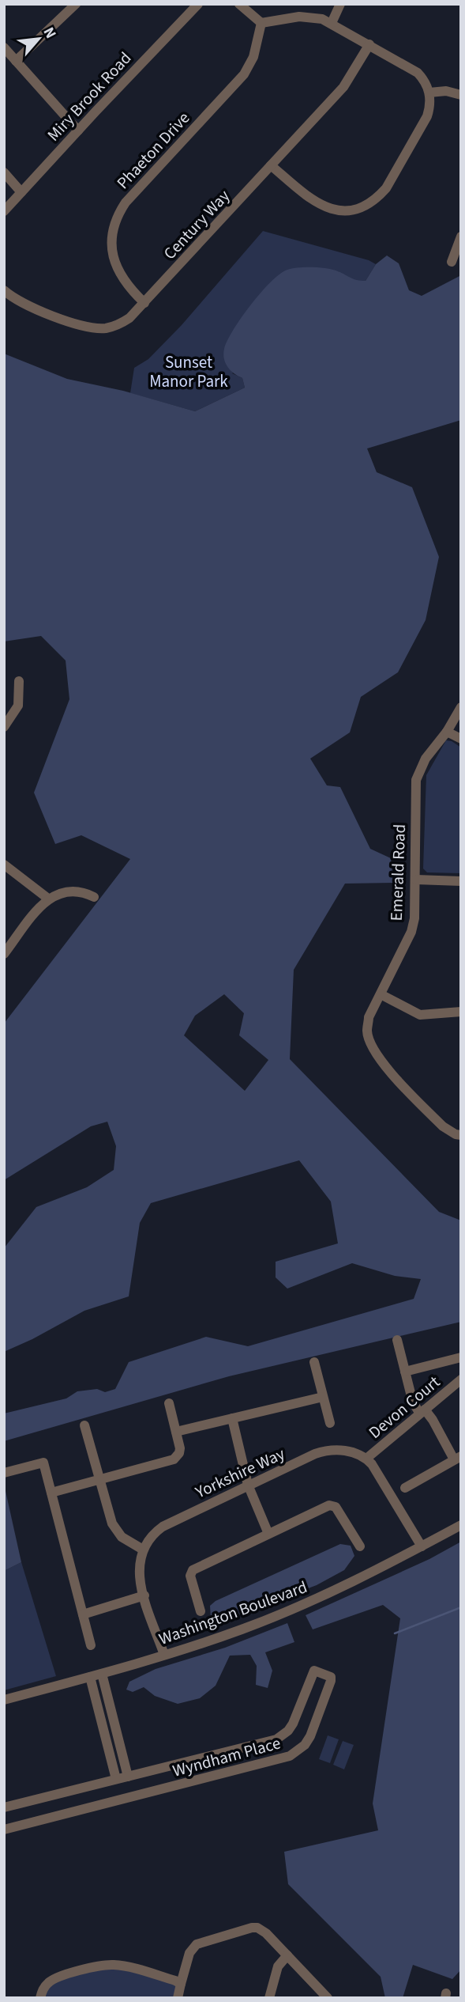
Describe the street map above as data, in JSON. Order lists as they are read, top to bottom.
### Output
{
  "streets": {
    "street": [
      "Miry Brook Road",
      "Phaeton Drive",
      "Century Way",
      "Emerald Road",
      "Devon Court",
      "Yorkshire Way",
      "Washington Boulevard",
      "Wyndham Place"
    ]
  },
  "crossings": [
    ["Phaeton Drive", "Century Way"],
    ["Devon Court", "Yorkshire Way"]
  ],
  "parks": ["Sunset Manor Park"],
  "north": "top right"
}
